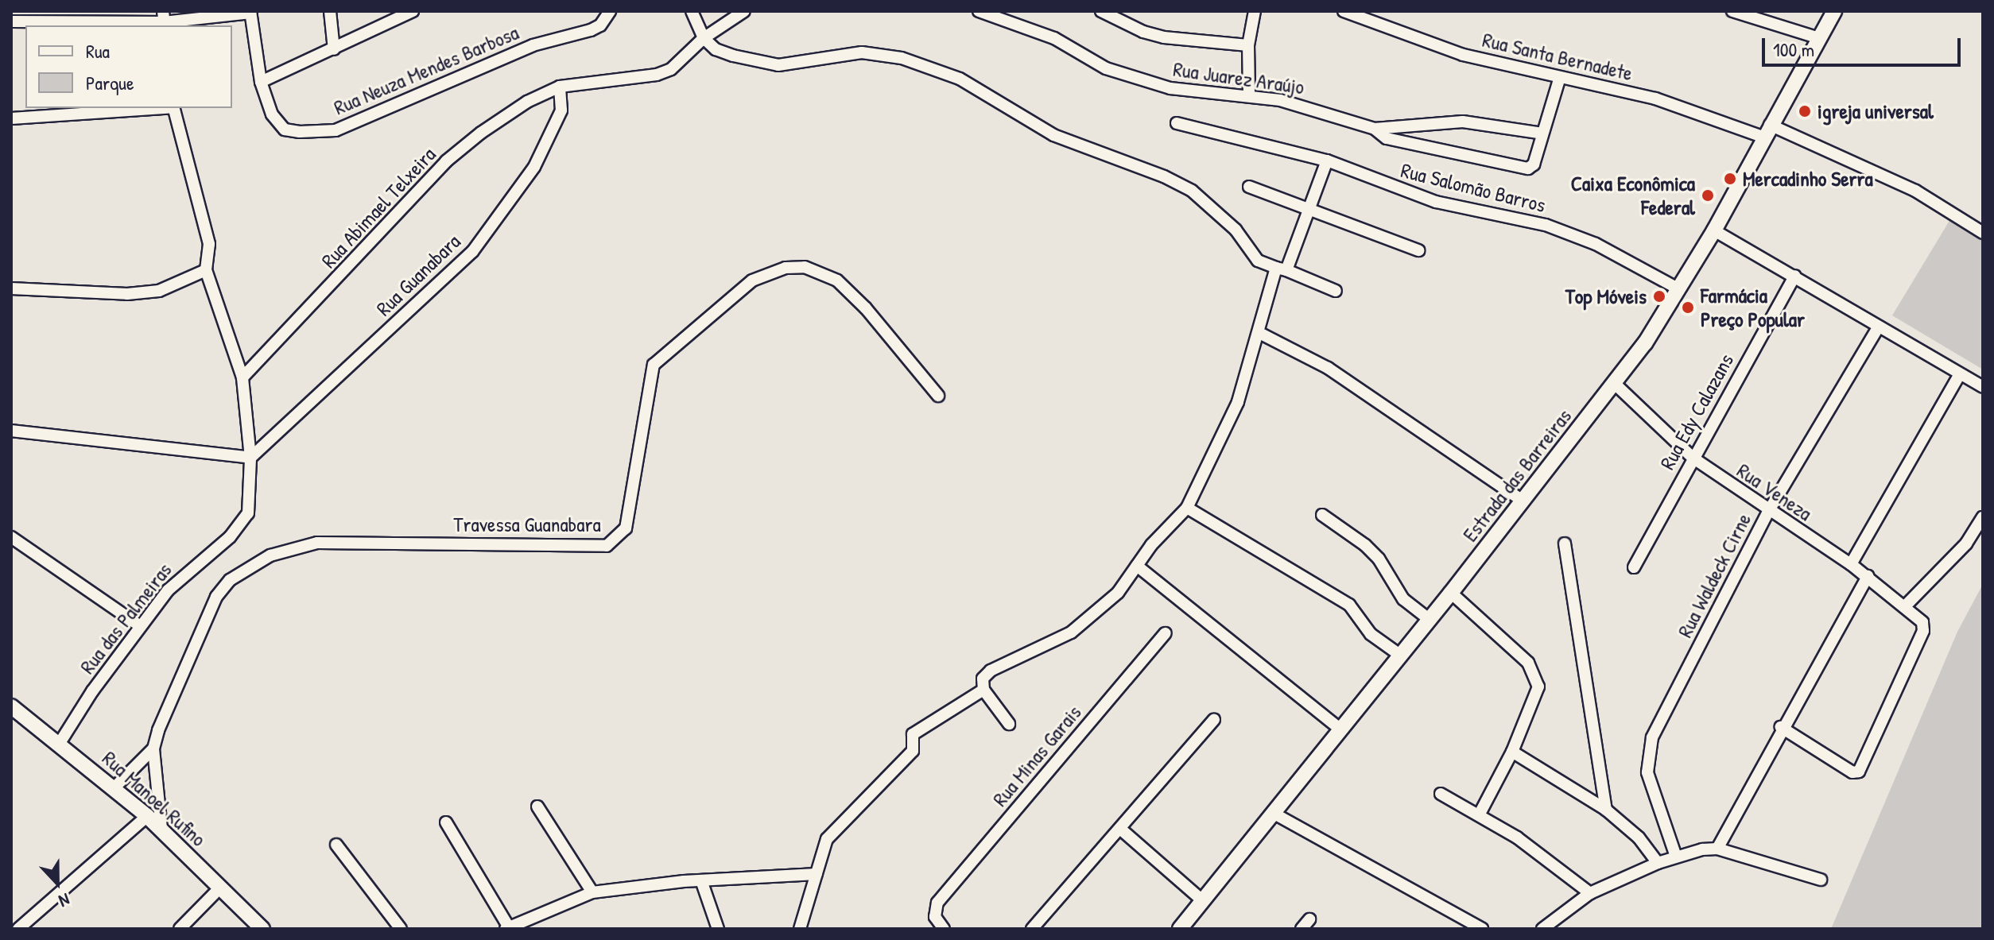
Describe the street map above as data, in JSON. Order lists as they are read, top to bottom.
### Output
{
  "streets": {
    "main road": ["Estrada das Barreiras", "Rua Manoel Rufino"],
    "street": [
      "Rua Santa Bernadete",
      "Rua Neuza Mendes Barbosa",
      "Rua Juarez Araújo",
      "Rua Salomão Barros",
      "Rua Abimael Telxeira",
      "Rua Guanabara",
      "Rua Edy Calazans",
      "Rua Veneza",
      "Travessa Guanabara",
      "Rua Waldeck Cirne",
      "Rua das Palmeiras",
      "Rua Minas Garais"
    ]
  },
  "crossings": [
    ["Rua Santa Bernadete", "Estrada das Barreiras"],
    ["Rua Salomão Barros", "Estrada das Barreiras"],
    ["Rua Abimael Telxeira", "Rua Guanabara"],
    ["Rua Abimael Telxeira", "Rua das Palmeiras"],
    ["Rua Guanabara", "Rua das Palmeiras"],
    ["Rua Edy Calazans", "Rua Veneza"],
    ["Estrada das Barreiras", "Rua Veneza"],
    ["Rua Veneza", "Rua Waldeck Cirne"],
    ["Travessa Guanabara", "Rua Manoel Rufino"],
    ["Rua das Palmeiras", "Rua Manoel Rufino"]
  ],
  "places": [
    "igreja universal",
    "Mercadinho Serra",
    "Caixa Econômica Federal",
    "Top Móveis",
    "Farmácia Preço Popular"
  ],
  "legend": ["Rua", "Parque"],
  "scale_bar": "100 m",
  "north": "bottom"
}
